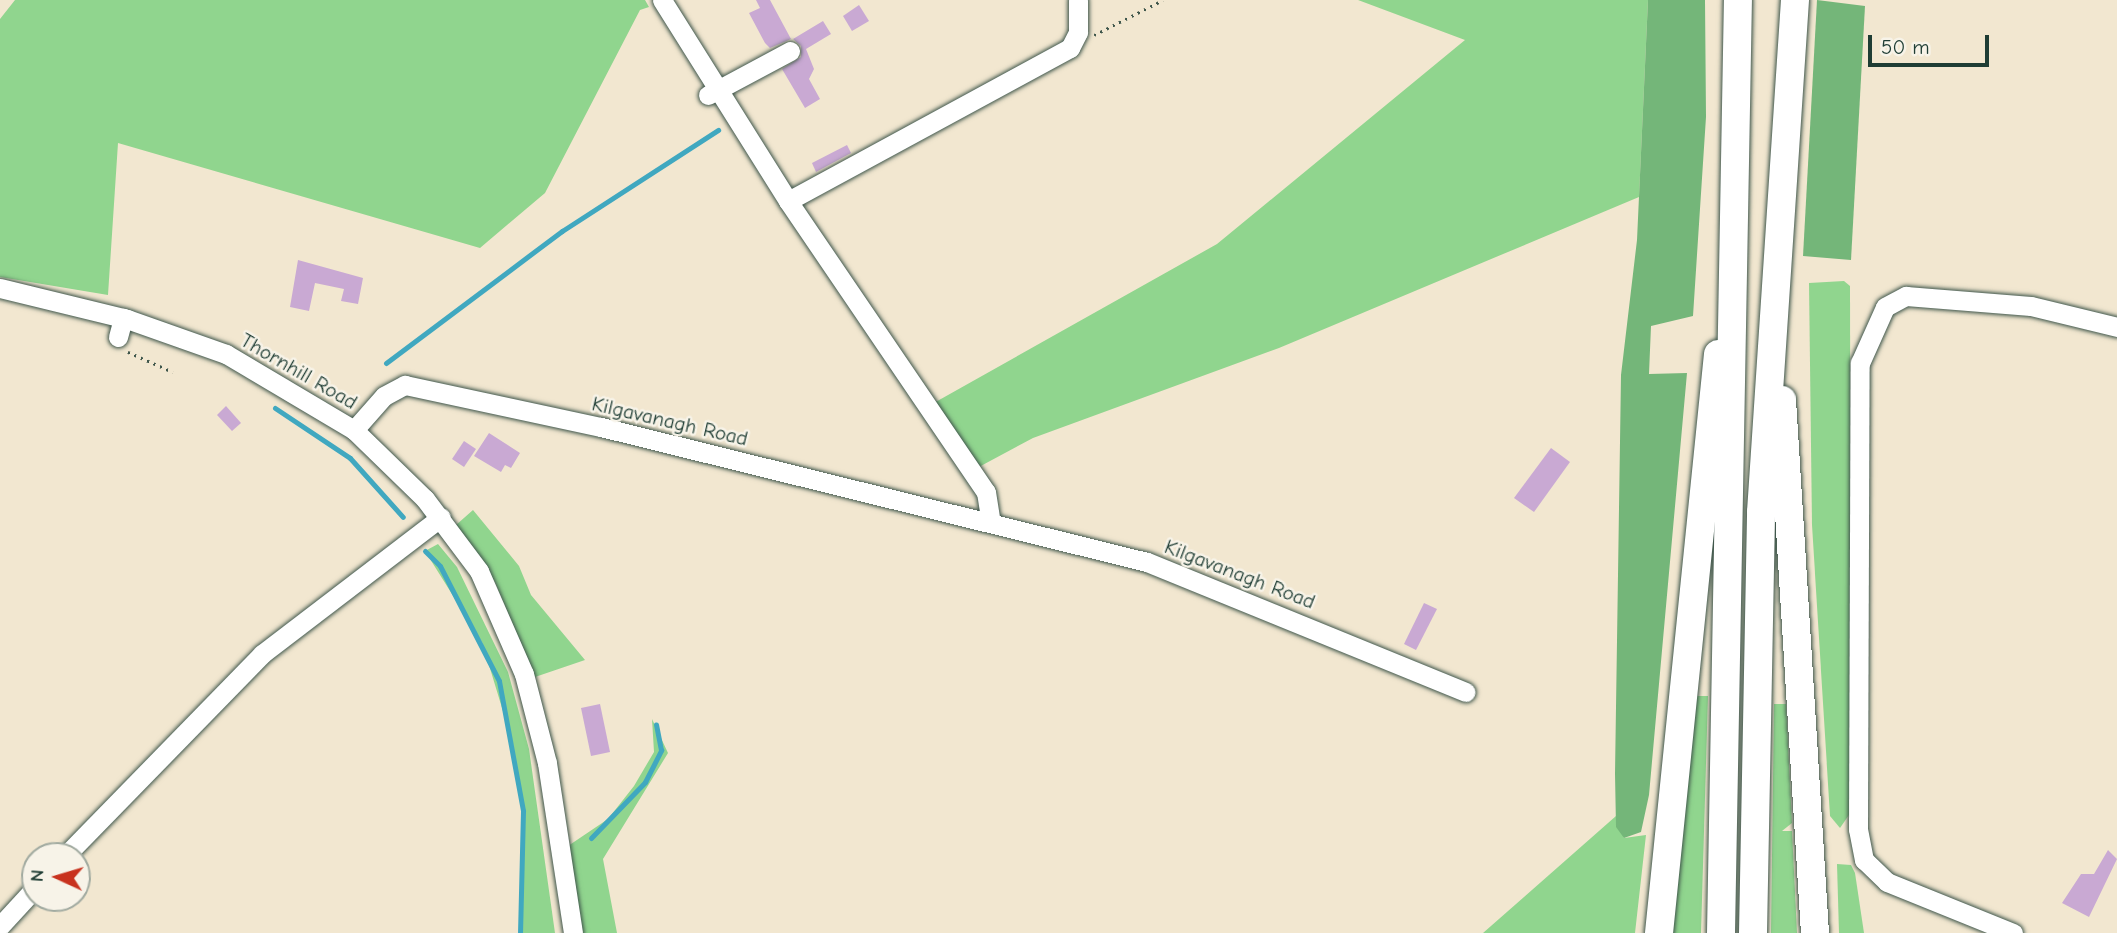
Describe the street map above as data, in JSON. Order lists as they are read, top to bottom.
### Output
{
  "streets": {
    "street": ["Thornhill Road", "Kilgavanagh Road"]
  },
  "crossings": [
    ["Thornhill Road", "Kilgavanagh Road"]
  ],
  "scale_bar": "50 m",
  "north": "left"
}
